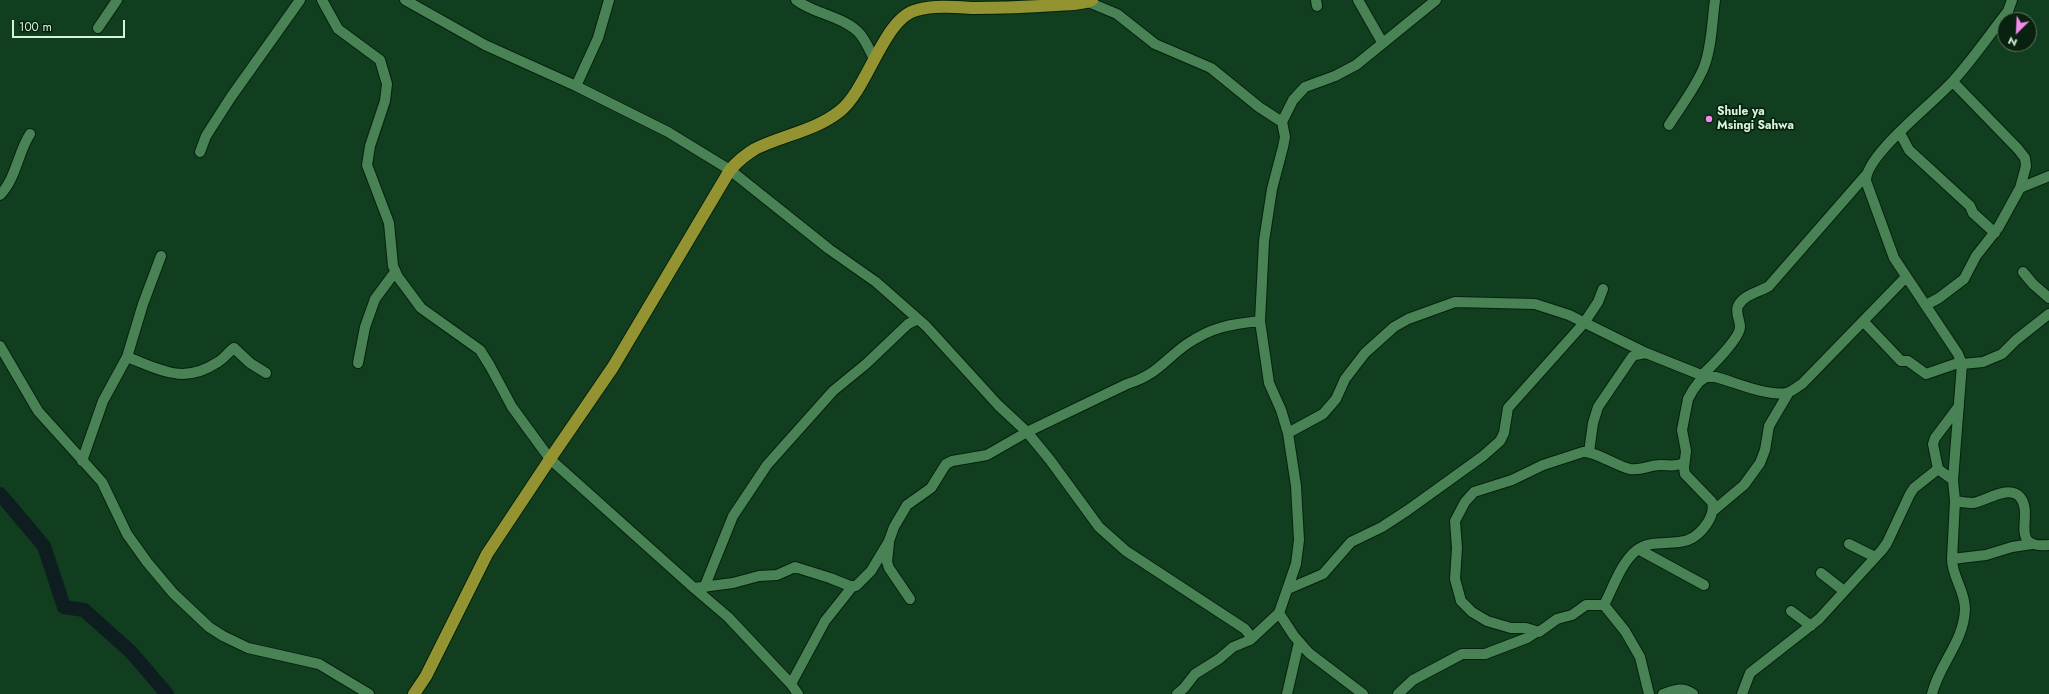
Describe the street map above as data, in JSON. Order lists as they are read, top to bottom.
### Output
{
  "places": ["Shule ya Msingi Sahwa"],
  "scale_bar": "100 m",
  "north": "bottom left"
}
